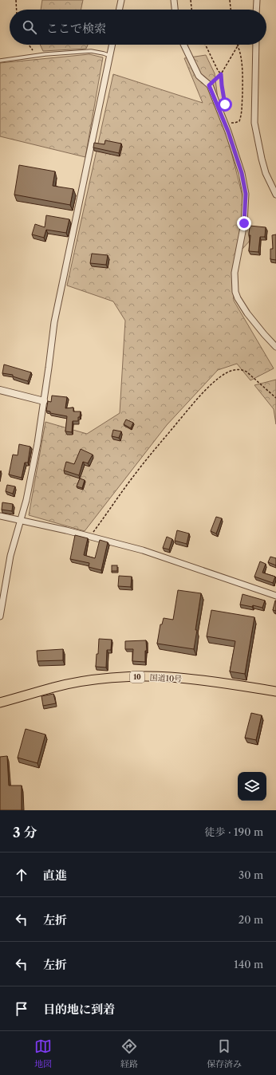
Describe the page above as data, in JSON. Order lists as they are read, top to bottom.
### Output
{
  "streets": {
    "highway": ["10", "国道10号"]
  },
  "page": {
    "search": "ここで検索",
    "heading": ["3 分", "徒歩 · 190 m"],
    "list": [
      ["直進", "30 m"],
      ["左折", "20 m"],
      ["左折", "140 m"],
      "目的地に到着"
    ],
    "nav": ["地図", "経路", "保存済み"]
  }
}
